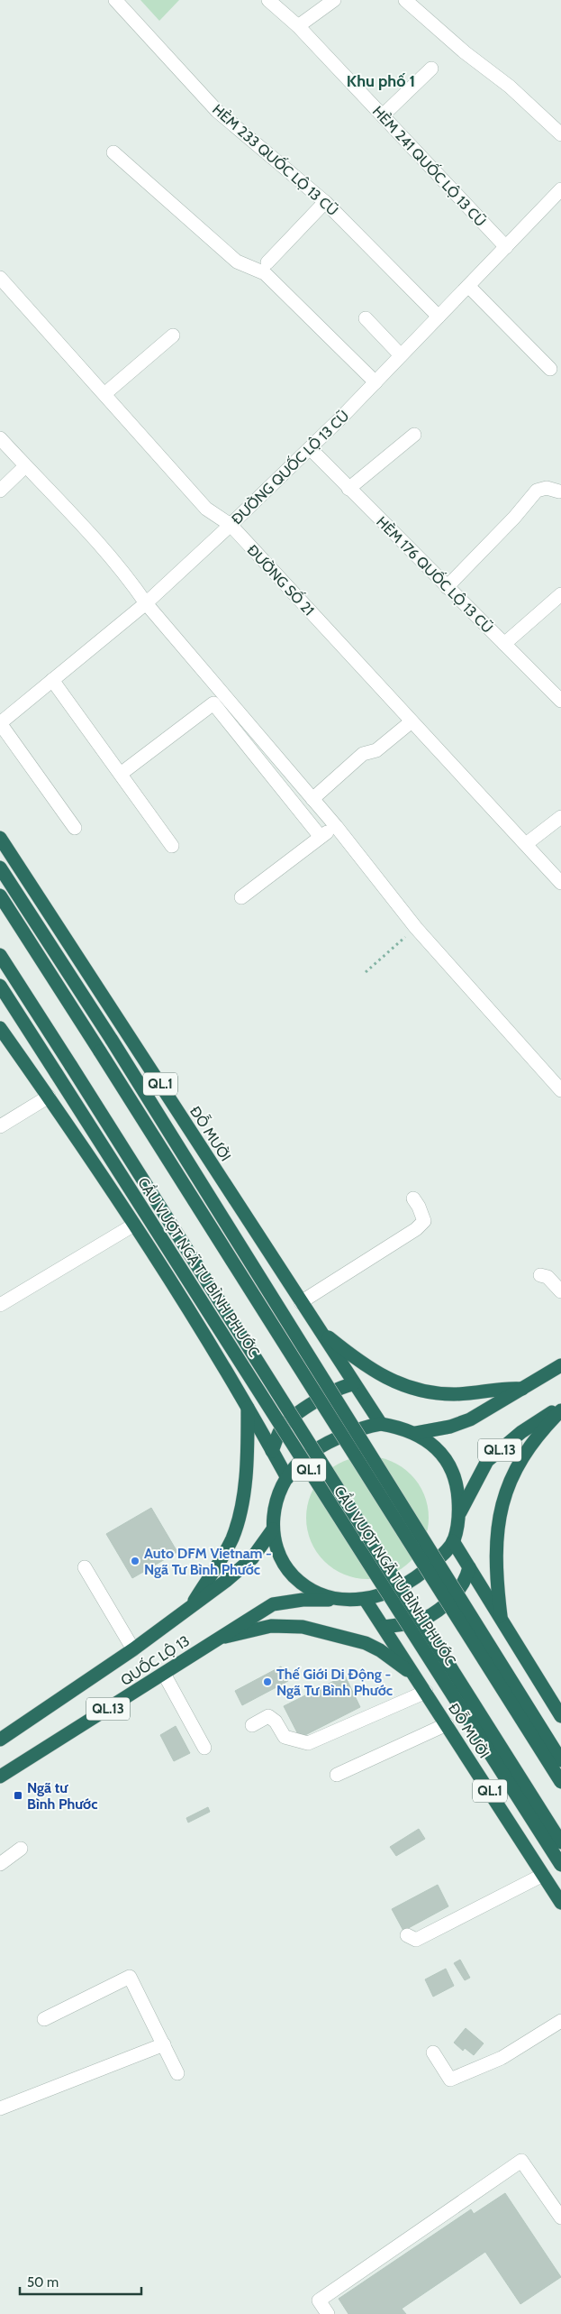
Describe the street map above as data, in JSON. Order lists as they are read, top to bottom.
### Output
{
  "streets": {
    "highway": [
      "QL.1",
      "ĐỖ MƯỜI",
      "CẦU VƯỢT NGÃ TƯ BÌNH PHƯỚC",
      "QL.13",
      "QUỐC LỘ 13"
    ],
    "street": [
      "HẺM 233 QUỐC LỘ 13 CŨ",
      "HẺM 241 QUỐC LỘ 13 CŨ",
      "ĐƯỜNG QUỐC LỘ 13 CŨ",
      "HÈM 176 QUỐC LỘ 13 CŨ",
      "ĐƯỜNG SỐ 21"
    ]
  },
  "crossings": [
    ["HẺM 233 QUỐC LỘ 13 CŨ", "ĐƯỜNG QUỐC LỘ 13 CŨ"],
    ["HẺM 241 QUỐC LỘ 13 CŨ", "ĐƯỜNG QUỐC LỘ 13 CŨ"],
    ["ĐƯỜNG QUỐC LỘ 13 CŨ", "HÈM 176 QUỐC LỘ 13 CŨ"],
    ["ĐƯỜNG QUỐC LỘ 13 CŨ", "ĐƯỜNG SỐ 21"],
    ["QL.1", "QL.13"],
    ["ĐỖ MƯỜI", "QL.13"],
    ["QL.13", "QUỐC LỘ 13"]
  ],
  "districts": ["Khu phố 1"],
  "places": {
    "other": ["Auto DFM Vietnam - Ngã Tư Bình Phước", "Thế Giới Di Động - Ngã Tư Bình Phước"],
    "transit": ["Ngã tư Bình Phước"]
  },
  "scale_bar": "50 m"
}
